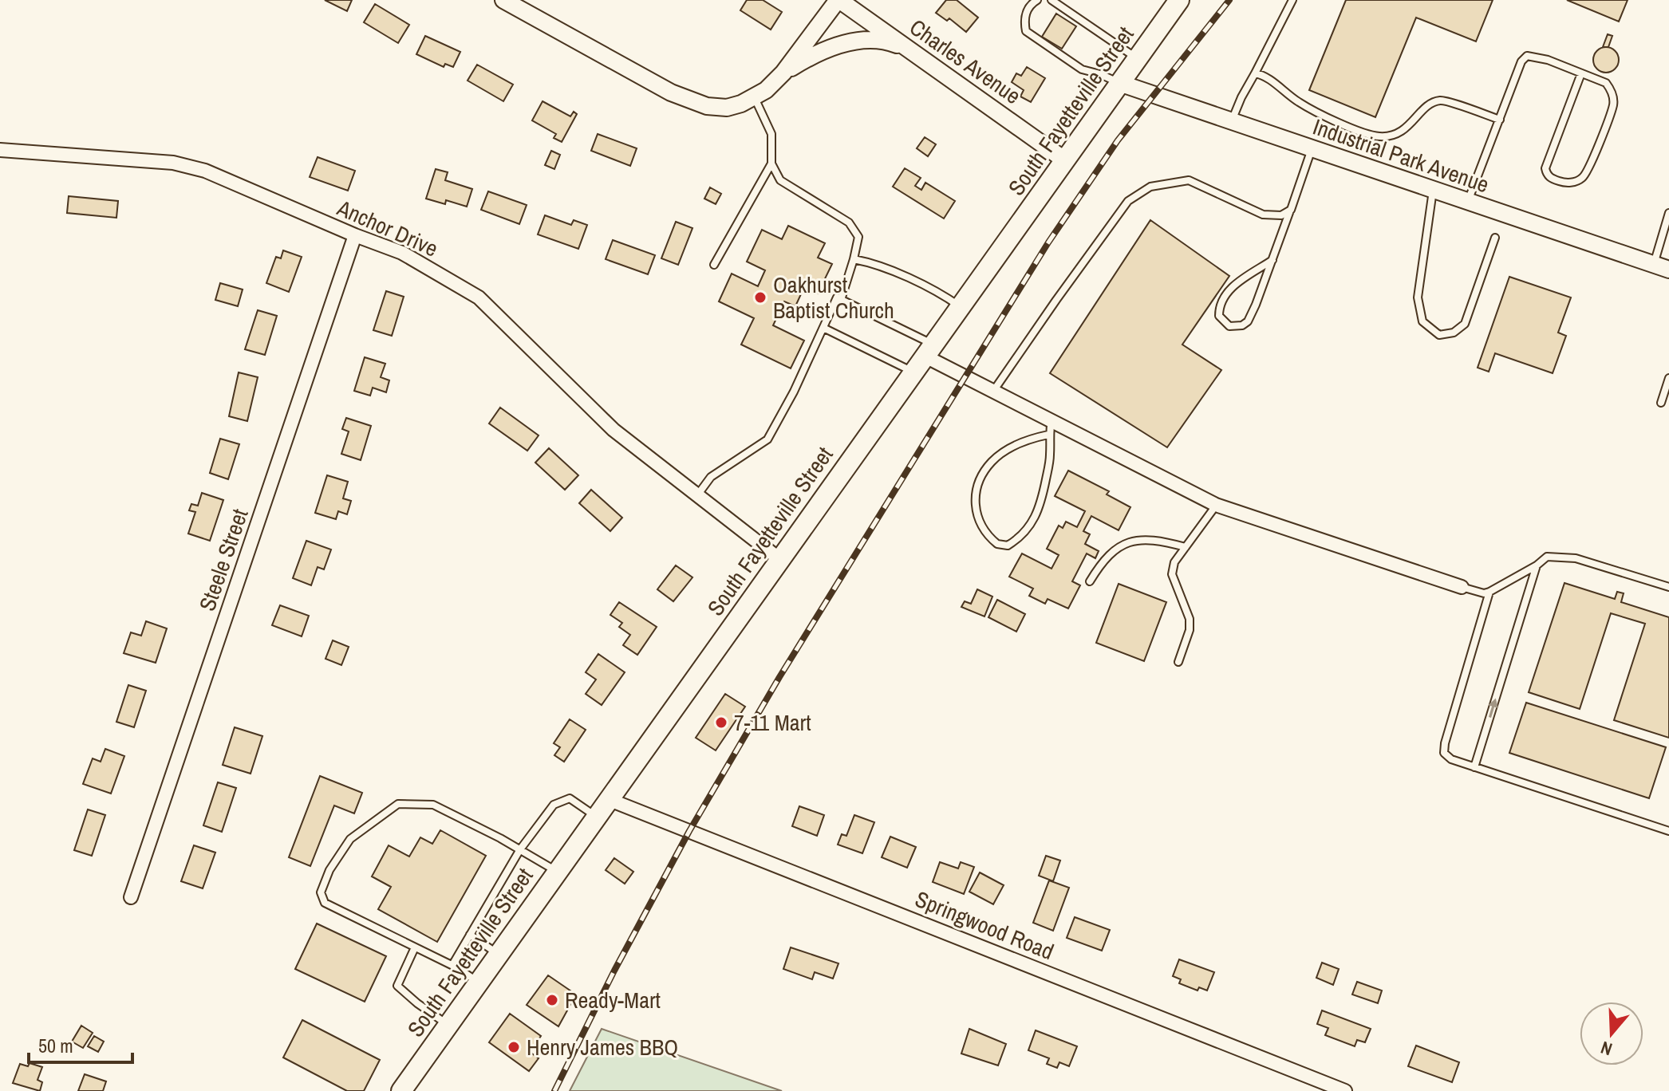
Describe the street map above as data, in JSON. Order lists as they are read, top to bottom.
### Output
{
  "streets": {
    "main road": ["South Fayetteville Street"],
    "street": [
      "Charles Avenue",
      "Industrial Park Avenue",
      "Anchor Drive",
      "Steele Street",
      "Springwood Road"
    ]
  },
  "crossings": [
    ["Charles Avenue", "South Fayetteville Street"],
    ["South Fayetteville Street", "Industrial Park Avenue"],
    ["South Fayetteville Street", "Anchor Drive"],
    ["South Fayetteville Street", "Springwood Road"],
    ["Anchor Drive", "Steele Street"]
  ],
  "places": [
    "Oakhurst Baptist Church",
    "7-11 Mart",
    "Ready-Mart",
    "Henry James BBQ"
  ],
  "scale_bar": "50 m",
  "north": "bottom"
}
